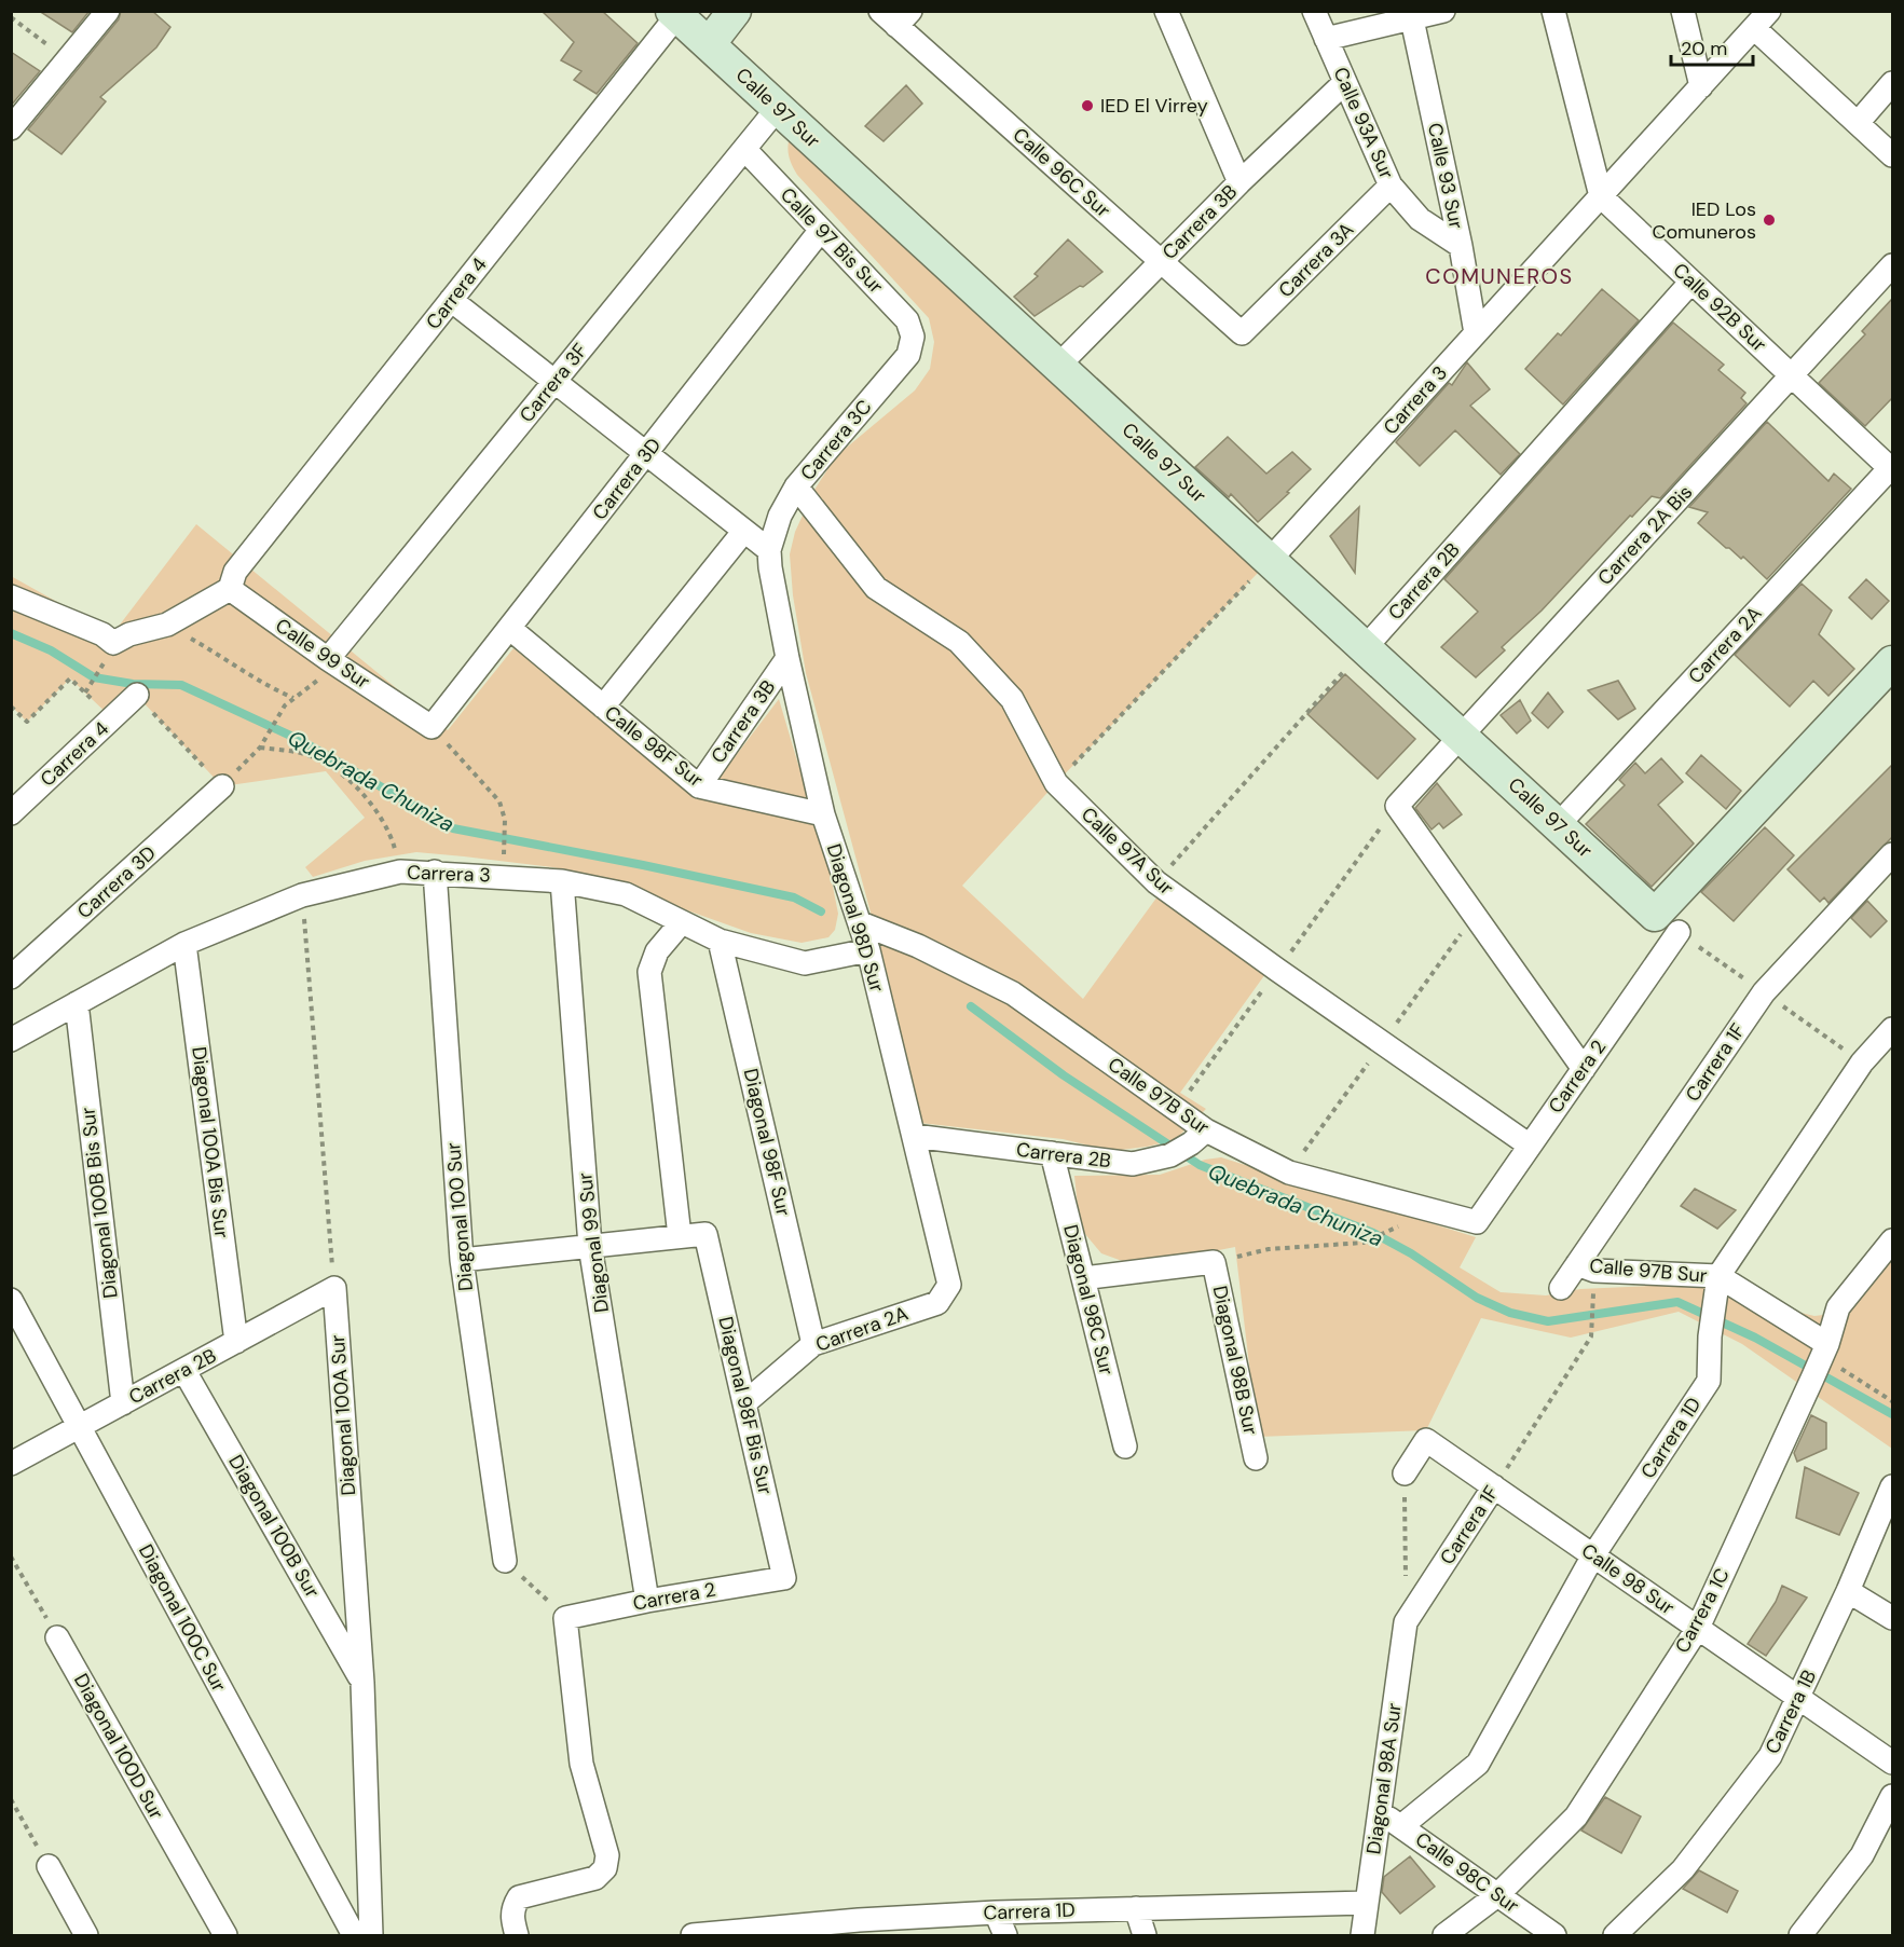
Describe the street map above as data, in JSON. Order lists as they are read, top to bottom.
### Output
{
  "streets": {
    "street": [
      "Calle 97 Sur",
      "Calle 93A Sur",
      "Calle 96C Sur",
      "Calle 93 Sur",
      "Carrera 3B",
      "Calle 97 Bis Sur",
      "Carrera 3A",
      "Carrera 4",
      "Calle 92B Sur",
      "Carrera 3F",
      "Carrera 3",
      "Carrera 3C",
      "Carrera 3D",
      "Carrera 2A Bis",
      "Carrera 2B",
      "Carrera 2A",
      "Calle 99 Sur",
      "Calle 98F Sur",
      "Calle 97A Sur",
      "Diagonal 98D Sur",
      "Carrera 1F",
      "Carrera 2",
      "Calle 97B Sur",
      "Diagonal 100A Bis Sur",
      "Diagonal 98F Sur",
      "Diagonal 100B Bis Sur",
      "Diagonal 100 Sur",
      "Diagonal 99 Sur",
      "Diagonal 98C Sur",
      "Diagonal 98B Sur",
      "Diagonal 98F Bis Sur",
      "Diagonal 100A Sur",
      "Carrera 1D",
      "Diagonal 100B Sur",
      "Calle 98 Sur",
      "Carrera 1C",
      "Diagonal 100C Sur",
      "Carrera 1B",
      "Diagonal 100D Sur",
      "Diagonal 98A Sur",
      "Calle 98C Sur"
    ]
  },
  "crossings": [
    ["Calle 97 Sur", "Carrera 3B"],
    ["Calle 97 Sur", "Carrera 4"],
    ["Calle 97 Sur", "Carrera 3F"],
    ["Calle 97 Sur", "Carrera 3"],
    ["Calle 97 Sur", "Carrera 2A Bis"],
    ["Calle 97 Sur", "Carrera 2B"],
    ["Calle 97 Sur", "Carrera 2A"],
    ["Calle 97 Sur", "Carrera 2"],
    ["Calle 93A Sur", "Calle 93 Sur"],
    ["Calle 93A Sur", "Carrera 3B"],
    ["Calle 93A Sur", "Carrera 3A"],
    ["Calle 96C Sur", "Carrera 3B"],
    ["Calle 96C Sur", "Carrera 3A"],
    ["Calle 93 Sur", "Carrera 3"],
    ["Carrera 3B", "Calle 98F Sur"],
    ["Carrera 3B", "Diagonal 98D Sur"],
    ["Calle 97 Bis Sur", "Carrera 3F"],
    ["Calle 97 Bis Sur", "Carrera 3C"],
    ["Calle 97 Bis Sur", "Carrera 3D"],
    ["Carrera 4", "Calle 99 Sur"],
    ["Calle 92B Sur", "Carrera 3"],
    ["Calle 92B Sur", "Carrera 2A Bis"],
    ["Calle 92B Sur", "Carrera 2B"],
    ["Calle 92B Sur", "Carrera 2A"],
    ["Carrera 3F", "Calle 99 Sur"],
    ["Carrera 3", "Diagonal 98D Sur"],
    ["Carrera 3", "Diagonal 100A Bis Sur"],
    ["Carrera 3", "Diagonal 98F Sur"],
    ["Carrera 3", "Diagonal 100B Bis Sur"],
    ["Carrera 3", "Diagonal 100 Sur"],
    ["Carrera 3", "Diagonal 99 Sur"],
    ["Carrera 3C", "Calle 97A Sur"],
    ["Carrera 3C", "Diagonal 98D Sur"],
    ["Carrera 3D", "Calle 99 Sur"],
    ["Carrera 3D", "Calle 98F Sur"],
    ["Carrera 2A Bis", "Carrera 2"],
    ["Carrera 2B", "Diagonal 98D Sur"],
    ["Carrera 2B", "Calle 97B Sur"],
    ["Carrera 2B", "Diagonal 100A Bis Sur"],
    ["Carrera 2B", "Diagonal 100B Bis Sur"],
    ["Carrera 2B", "Diagonal 98C Sur"],
    ["Carrera 2B", "Diagonal 100A Sur"],
    ["Carrera 2B", "Diagonal 100B Sur"],
    ["Carrera 2B", "Diagonal 100C Sur"],
    ["Carrera 2A", "Diagonal 98D Sur"],
    ["Carrera 2A", "Diagonal 98F Sur"],
    ["Carrera 2A", "Diagonal 98F Bis Sur"],
    ["Calle 98F Sur", "Diagonal 98D Sur"],
    ["Calle 97A Sur", "Carrera 2"],
    ["Diagonal 98D Sur", "Calle 97B Sur"],
    ["Carrera 1F", "Calle 97B Sur"],
    ["Carrera 1F", "Calle 98 Sur"],
    ["Carrera 1F", "Diagonal 98A Sur"],
    ["Carrera 2", "Calle 97B Sur"],
    ["Carrera 2", "Diagonal 99 Sur"],
    ["Carrera 2", "Diagonal 98F Bis Sur"],
    ["Calle 97B Sur", "Carrera 1D"],
    ["Diagonal 100A Sur", "Diagonal 100B Sur"],
    ["Carrera 1D", "Calle 98 Sur"],
    ["Carrera 1D", "Diagonal 98A Sur"],
    ["Carrera 1D", "Calle 98C Sur"],
    ["Calle 98 Sur", "Carrera 1C"],
    ["Calle 98 Sur", "Carrera 1B"],
    ["Carrera 1C", "Calle 98C Sur"],
    ["Diagonal 98A Sur", "Calle 98C Sur"]
  ],
  "districts": ["COMUNEROS"],
  "water": ["Quebrada Chuniza"],
  "places": ["IED El Virrey", "IED Los Comuneros"],
  "scale_bar": "20 m"
}
